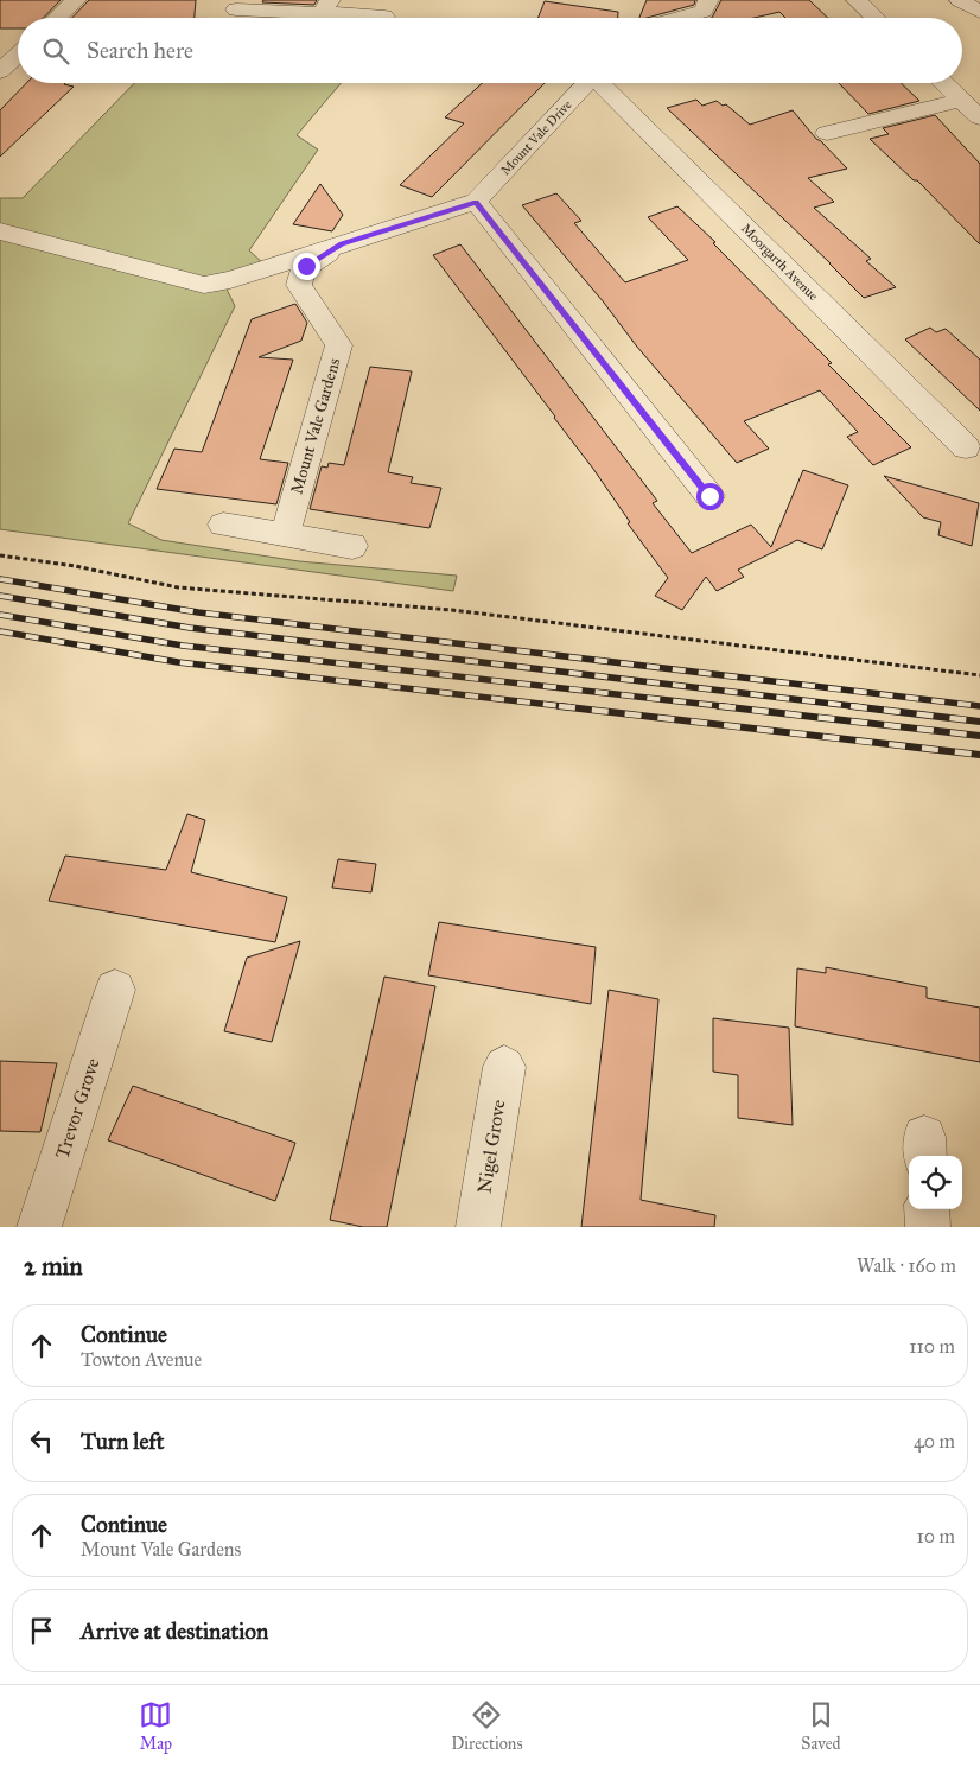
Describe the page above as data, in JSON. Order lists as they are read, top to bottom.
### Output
{
  "streets": {
    "street": [
      "Mount Vale Drive",
      "Moorgarth Avenue",
      "Mount Vale Gardens",
      "Trevor Grove",
      "Nigel Grove"
    ]
  },
  "page": {
    "search": "Search here",
    "heading": ["2 min", "Walk · 160 m"],
    "list": [
      ["Continue", "Towton Avenue", "110 m"],
      ["Turn left", "40 m"],
      ["Continue", "Mount Vale Gardens", "10 m"],
      "Arrive at destination"
    ],
    "nav": ["Map", "Directions", "Saved"]
  }
}
